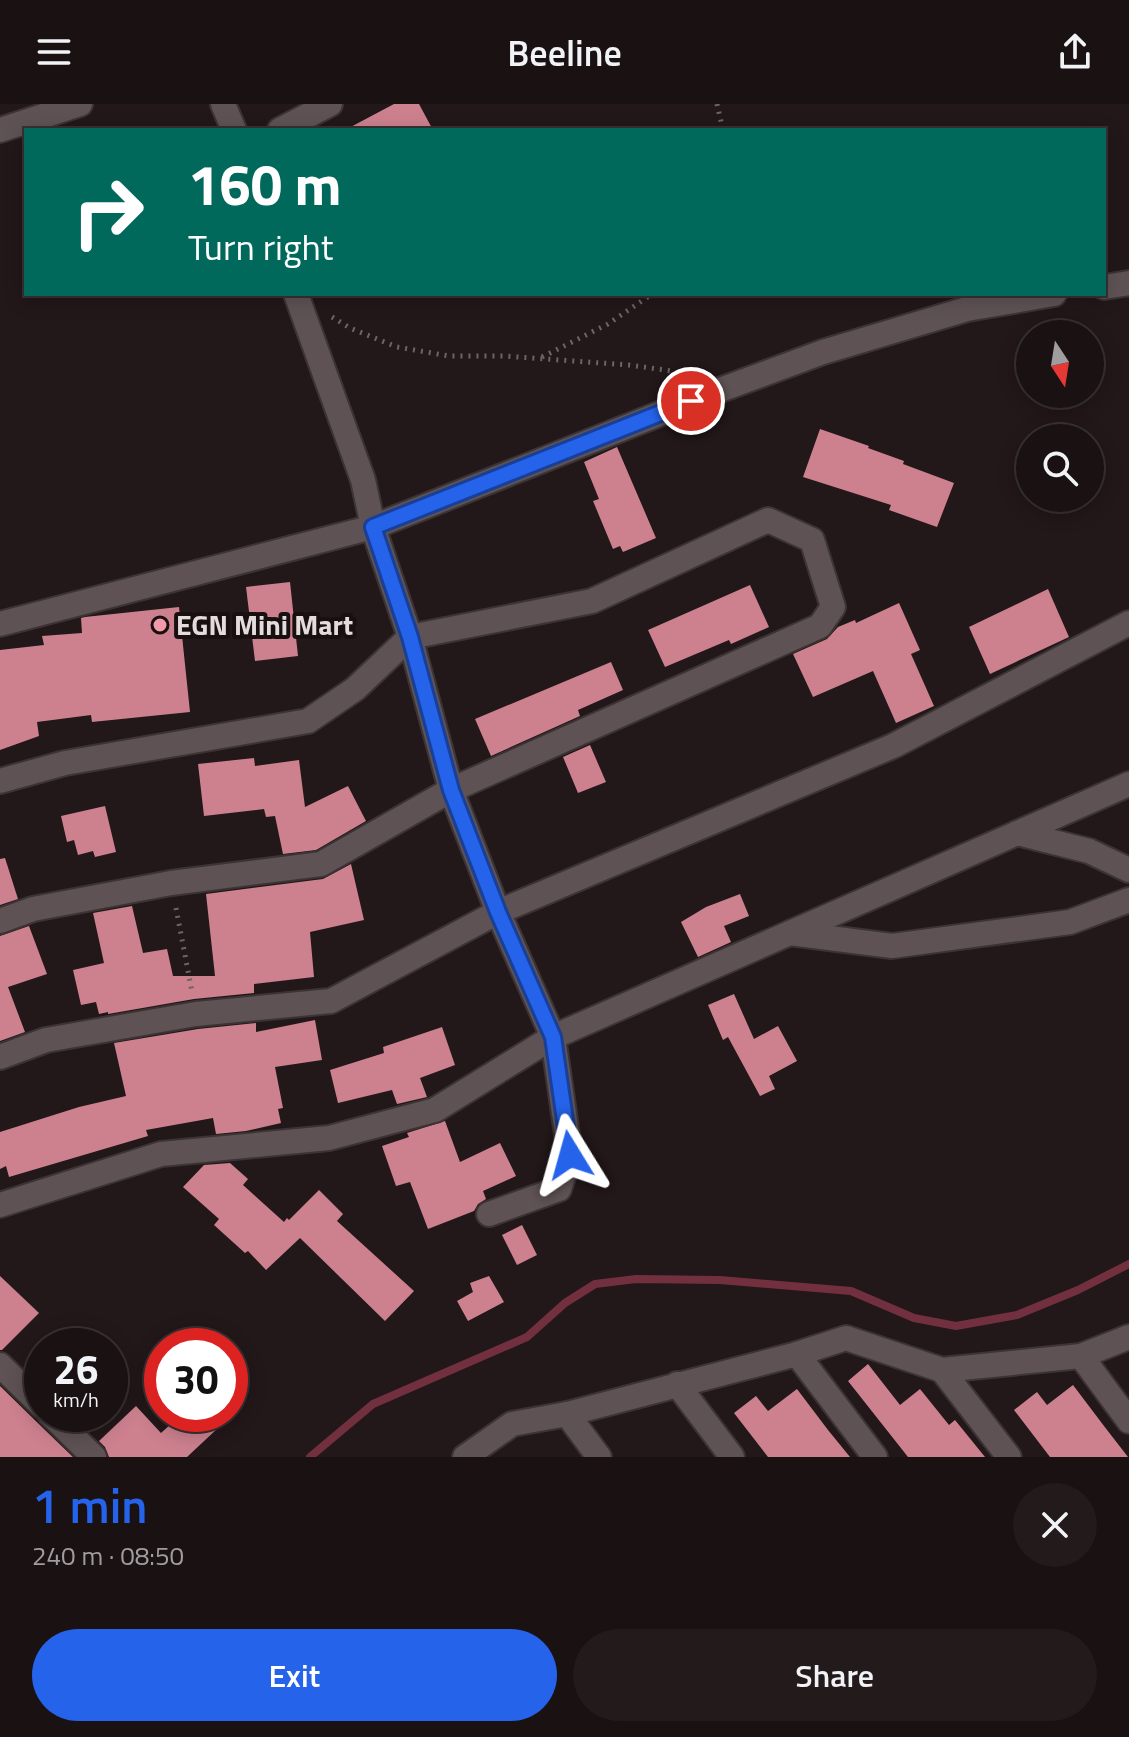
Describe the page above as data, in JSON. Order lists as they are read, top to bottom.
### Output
{
  "places": ["EGN Mini Mart"],
  "north": "bottom",
  "page": {
    "header": "Beeline",
    "turn": ["160 m", "Turn right"],
    "speed": "26 km/h",
    "limit": "30",
    "heading": ["1 min", "240 m · 08:50"],
    "buttons": ["Exit", "Share"]
  }
}
